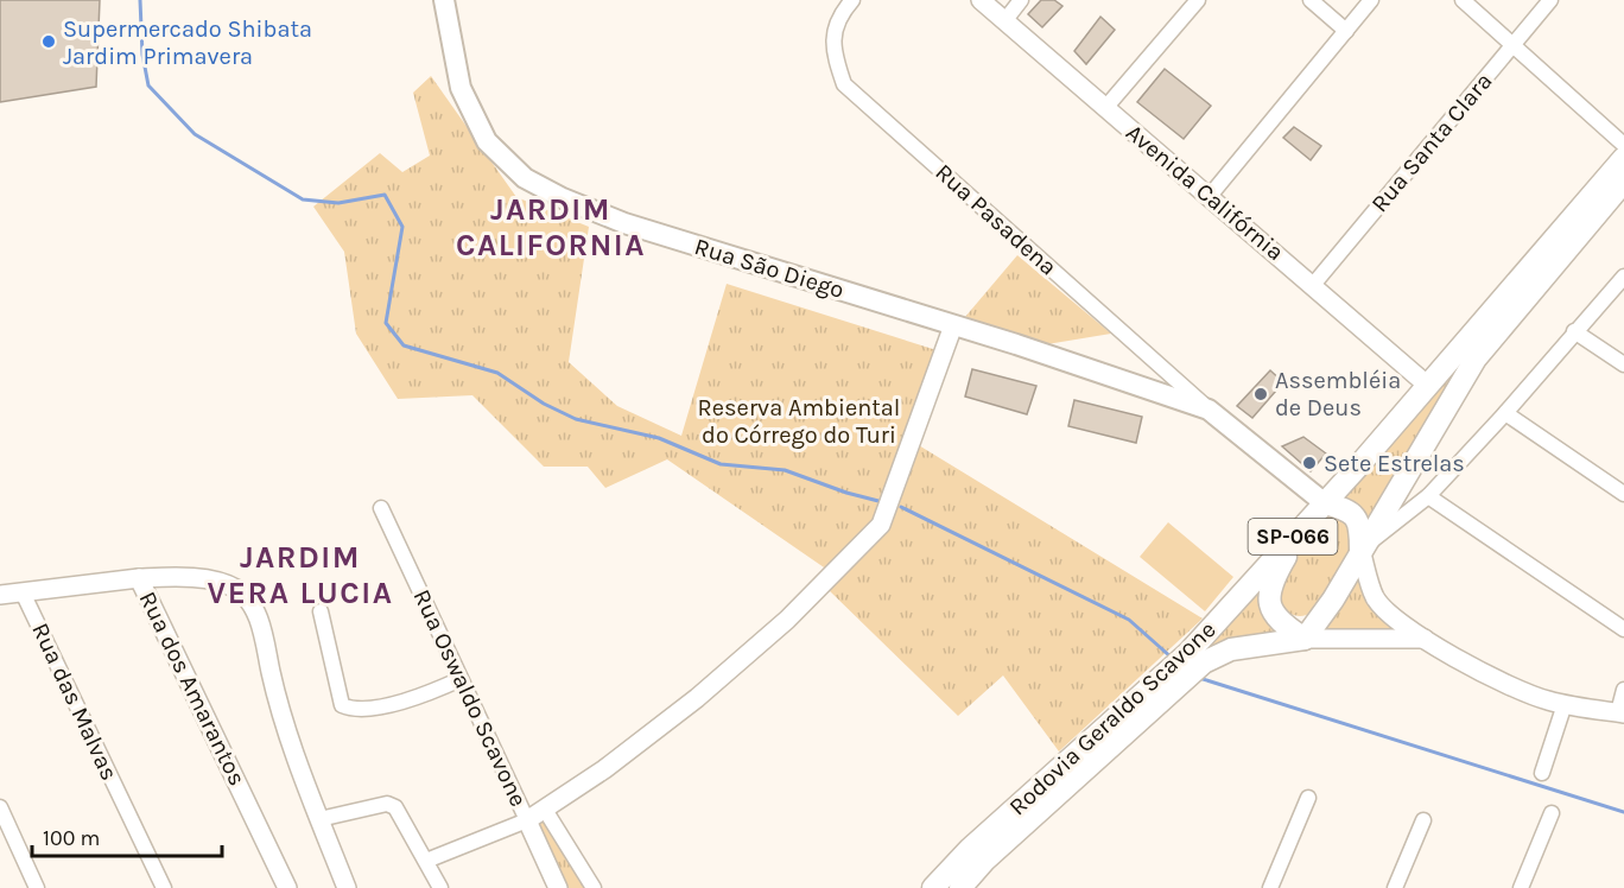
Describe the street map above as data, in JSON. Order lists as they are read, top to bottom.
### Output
{
  "streets": {
    "main road": [
      "Rua Pasadena",
      "Rua São Diego",
      "SP-066",
      "Rodovia Geraldo Scavone"
    ],
    "street": [
      "Rua Santa Clara",
      "Avenida Califórnia",
      "Rua dos Amarantos",
      "Rua Oswaldo Scavone",
      "Rua das Malvas"
    ]
  },
  "crossings": [
    ["Rua Santa Clara", "Avenida Califórnia"],
    ["Avenida Califórnia", "Rodovia Geraldo Scavone"],
    ["Rua Pasadena", "Rua São Diego"],
    ["Rua Pasadena", "Rodovia Geraldo Scavone"],
    ["SP-066", "Rodovia Geraldo Scavone"],
    ["Rua dos Amarantos", "Rua das Malvas"]
  ],
  "districts": ["JARDIM CALIFORNIA", "JARDIM VERA LUCIA"],
  "parks": ["Reserva Ambiental do Córrego do Turi"],
  "places": ["Supermercado Shibata Jardim Primavera", "Assembléia de Deus", "Sete Estrelas"],
  "scale_bar": "100 m"
}
